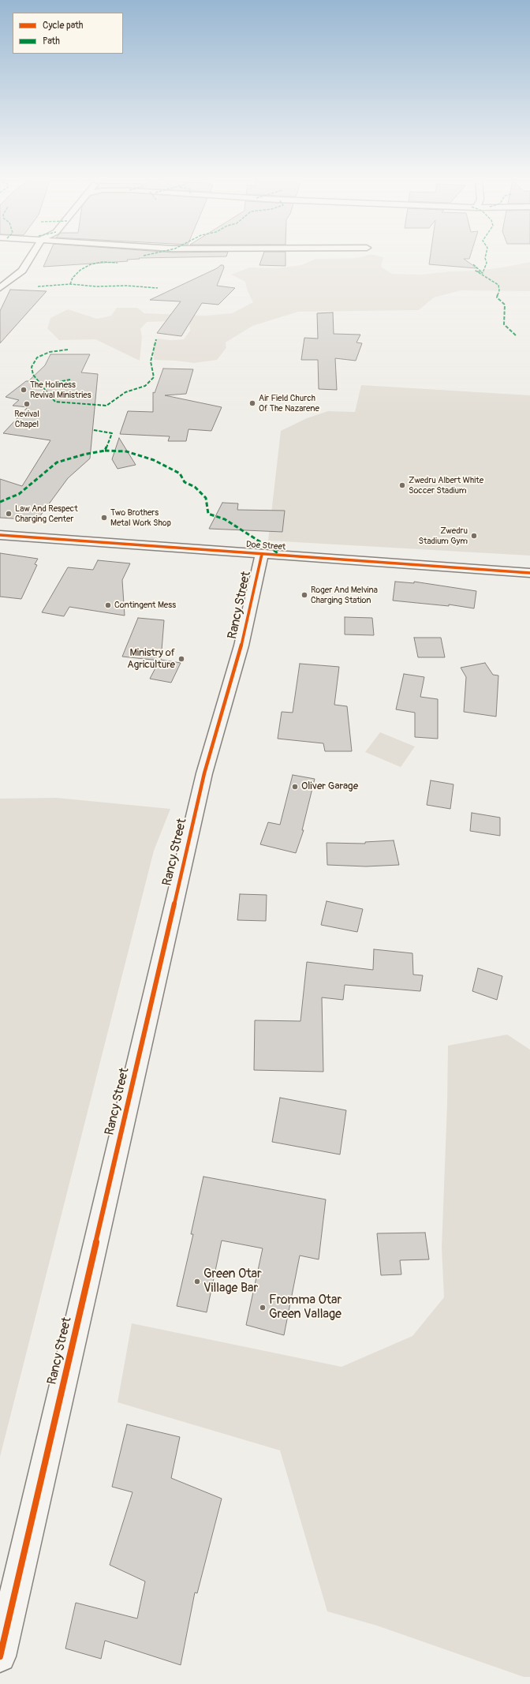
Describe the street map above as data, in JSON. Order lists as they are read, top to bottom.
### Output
{
  "streets": {
    "street": ["Doe Street", "Rancy Street"]
  },
  "crossings": [
    ["Doe Street", "Rancy Street"]
  ],
  "places": [
    "The Holiness Revival Ministries",
    "Air Field Church Of The Nazarene",
    "Revival Chapel",
    "Zwedru Albert White Soccer Stadium",
    "Law And Respect Charging Center",
    "Two Brothers Metal Work Shop",
    "Zwedru Stadium Gym",
    "Roger And Melvina Charging Station",
    "Contingent Mess",
    "Ministry of Agriculture",
    "Oliver Garage",
    "Green Otar Village Bar",
    "Fromma Otar Green Vallage"
  ],
  "legend": ["Cycle path", "Path"]
}
